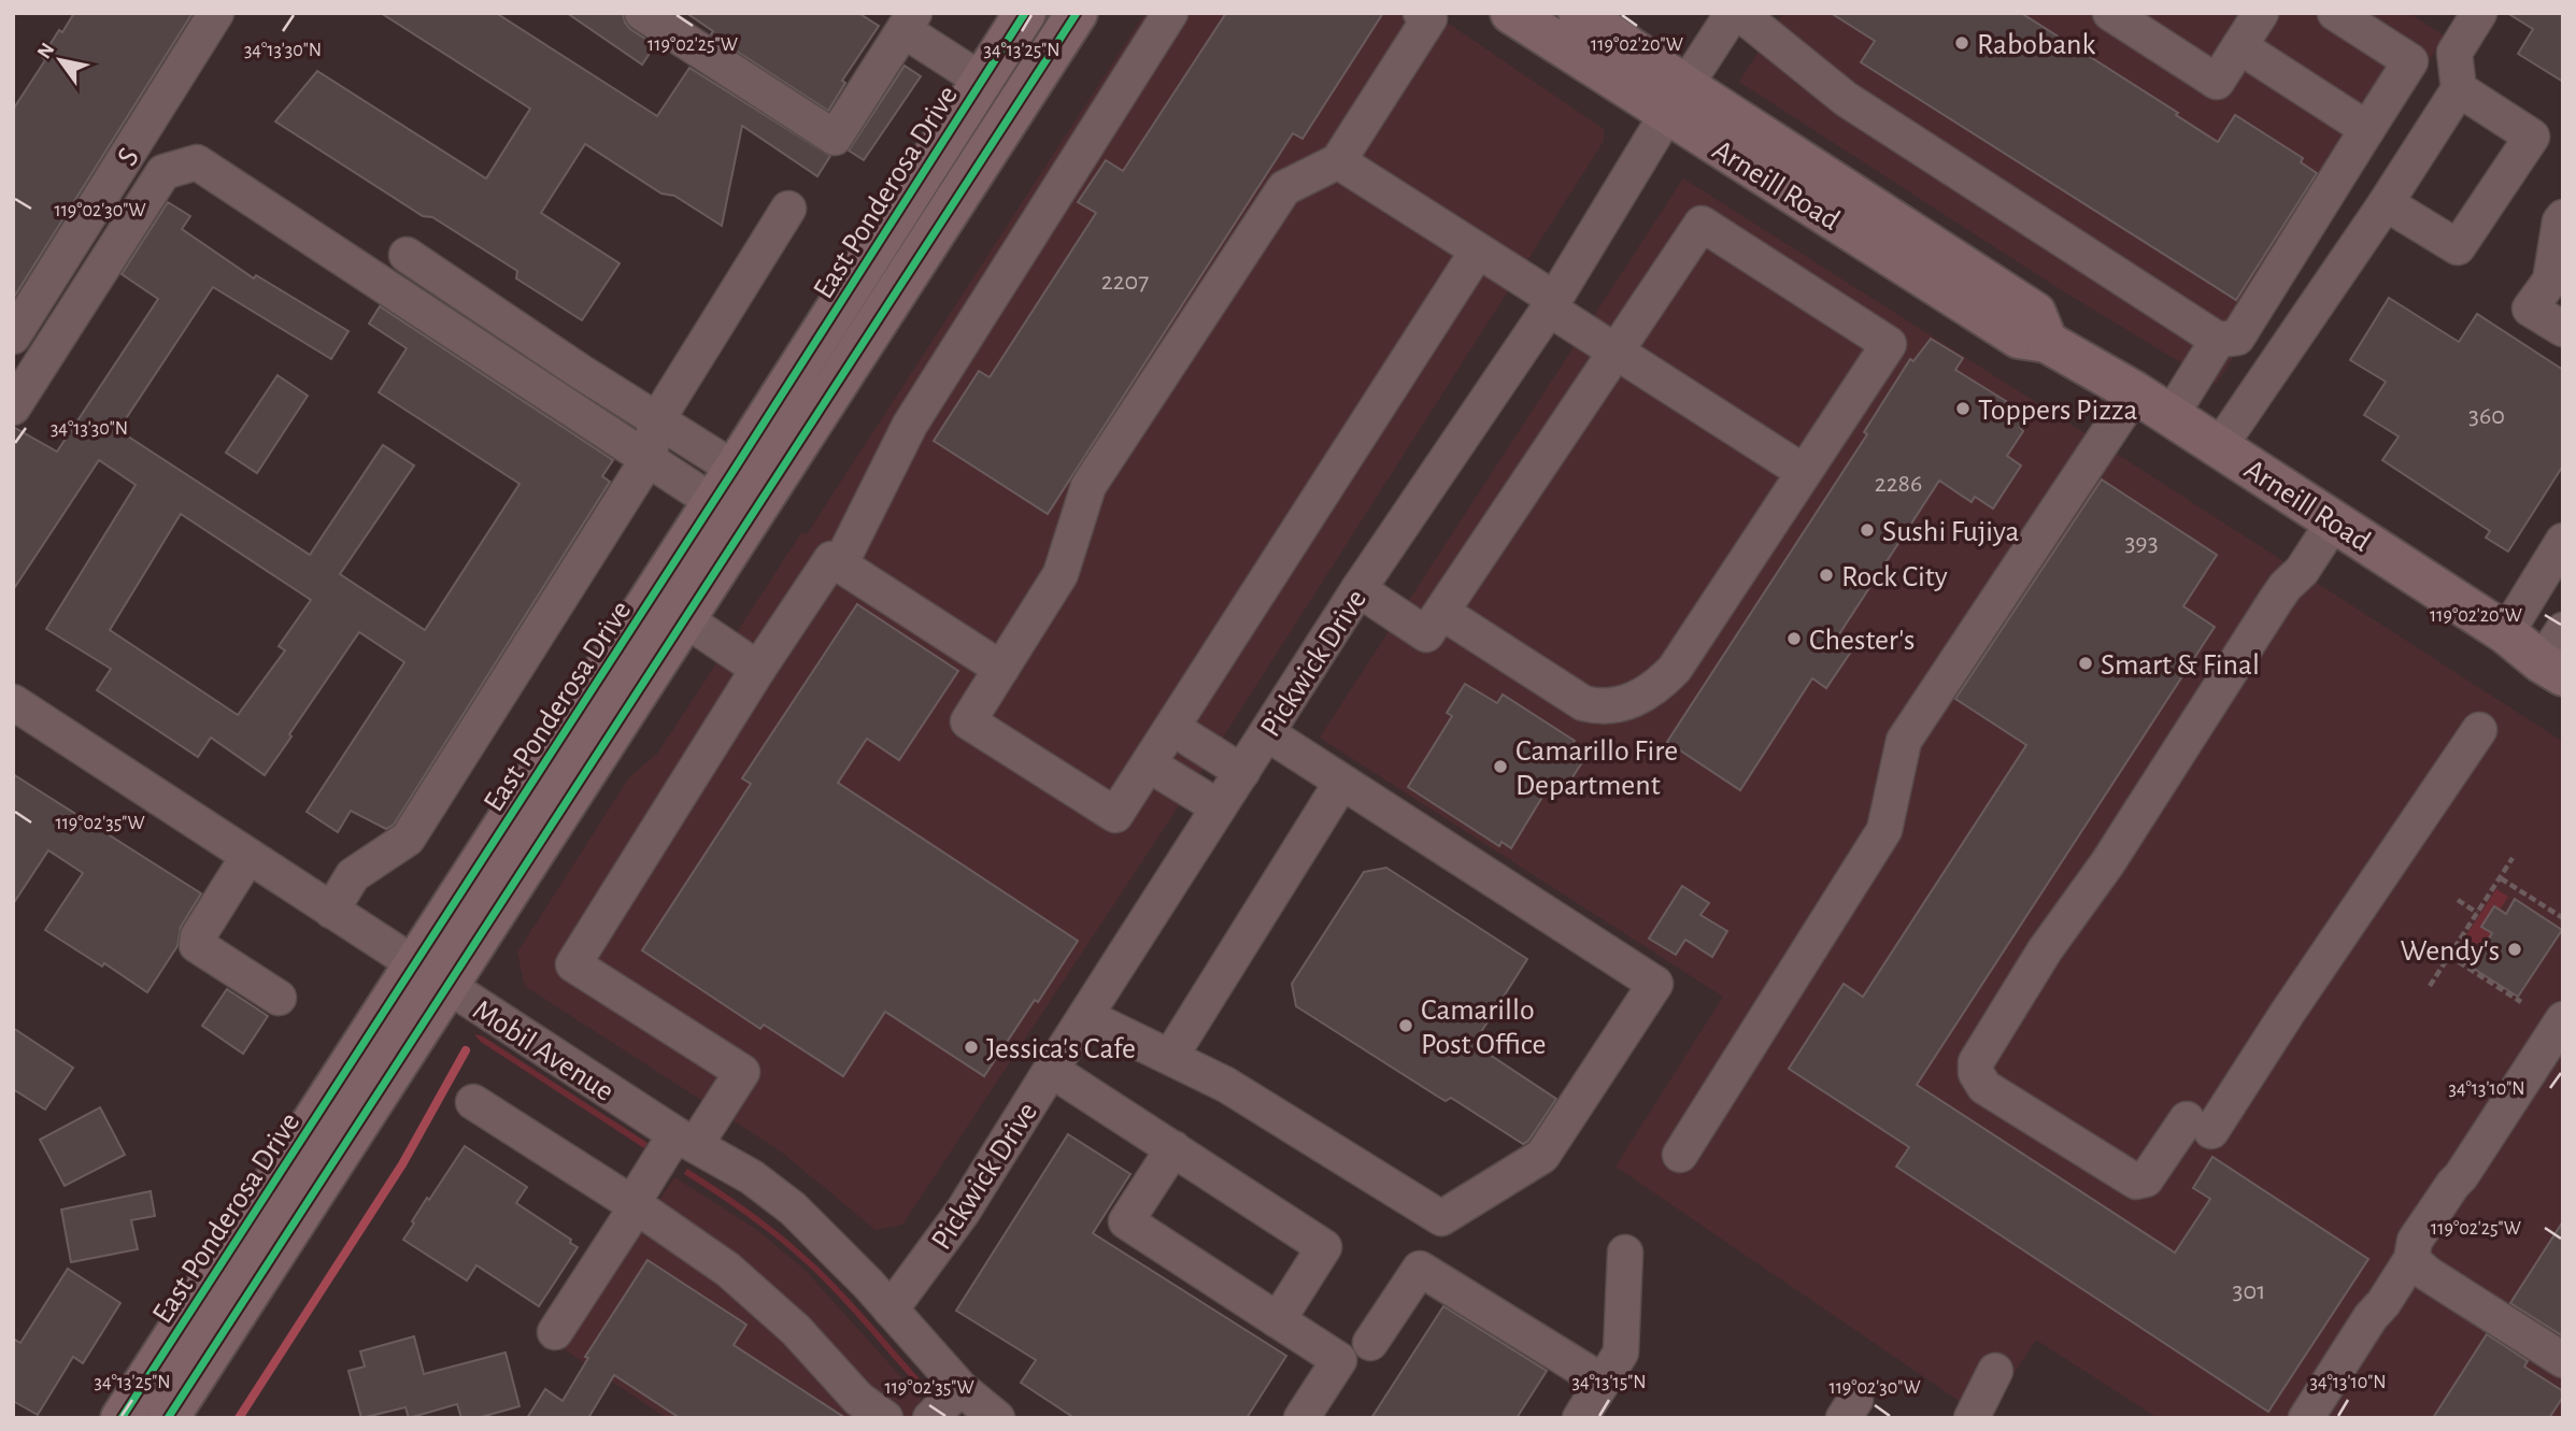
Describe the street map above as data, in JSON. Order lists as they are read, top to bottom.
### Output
{
  "streets": {
    "main road": ["Arneill Road", "East Ponderosa Drive"],
    "street": ["S", "Pickwick Drive", "Mobil Avenue"]
  },
  "crossings": [
    ["Arneill Road", "Pickwick Drive"],
    ["East Ponderosa Drive", "Mobil Avenue"],
    ["Pickwick Drive", "Mobil Avenue"]
  ],
  "places": [
    "Rabobank",
    "Toppers Pizza",
    "Sushi Fujiya",
    "Rock City",
    "Chester's",
    "Smart & Final",
    "Camarillo Fire Department",
    "Wendy's",
    "Camarillo Post Office",
    "Jessica's Cafe"
  ],
  "house_numbers": [
    "2207",
    "360",
    "2286",
    "393",
    "301"
  ],
  "north": "top left",
  "coordinates": [
    "119°02'25\"W",
    "119°02'20\"W",
    "34°13'30\"N",
    "34°13'25\"N",
    "119°02'30\"W",
    "119°02'35\"W",
    "34°13'10\"N",
    "34°13'15\"N"
  ]
}
